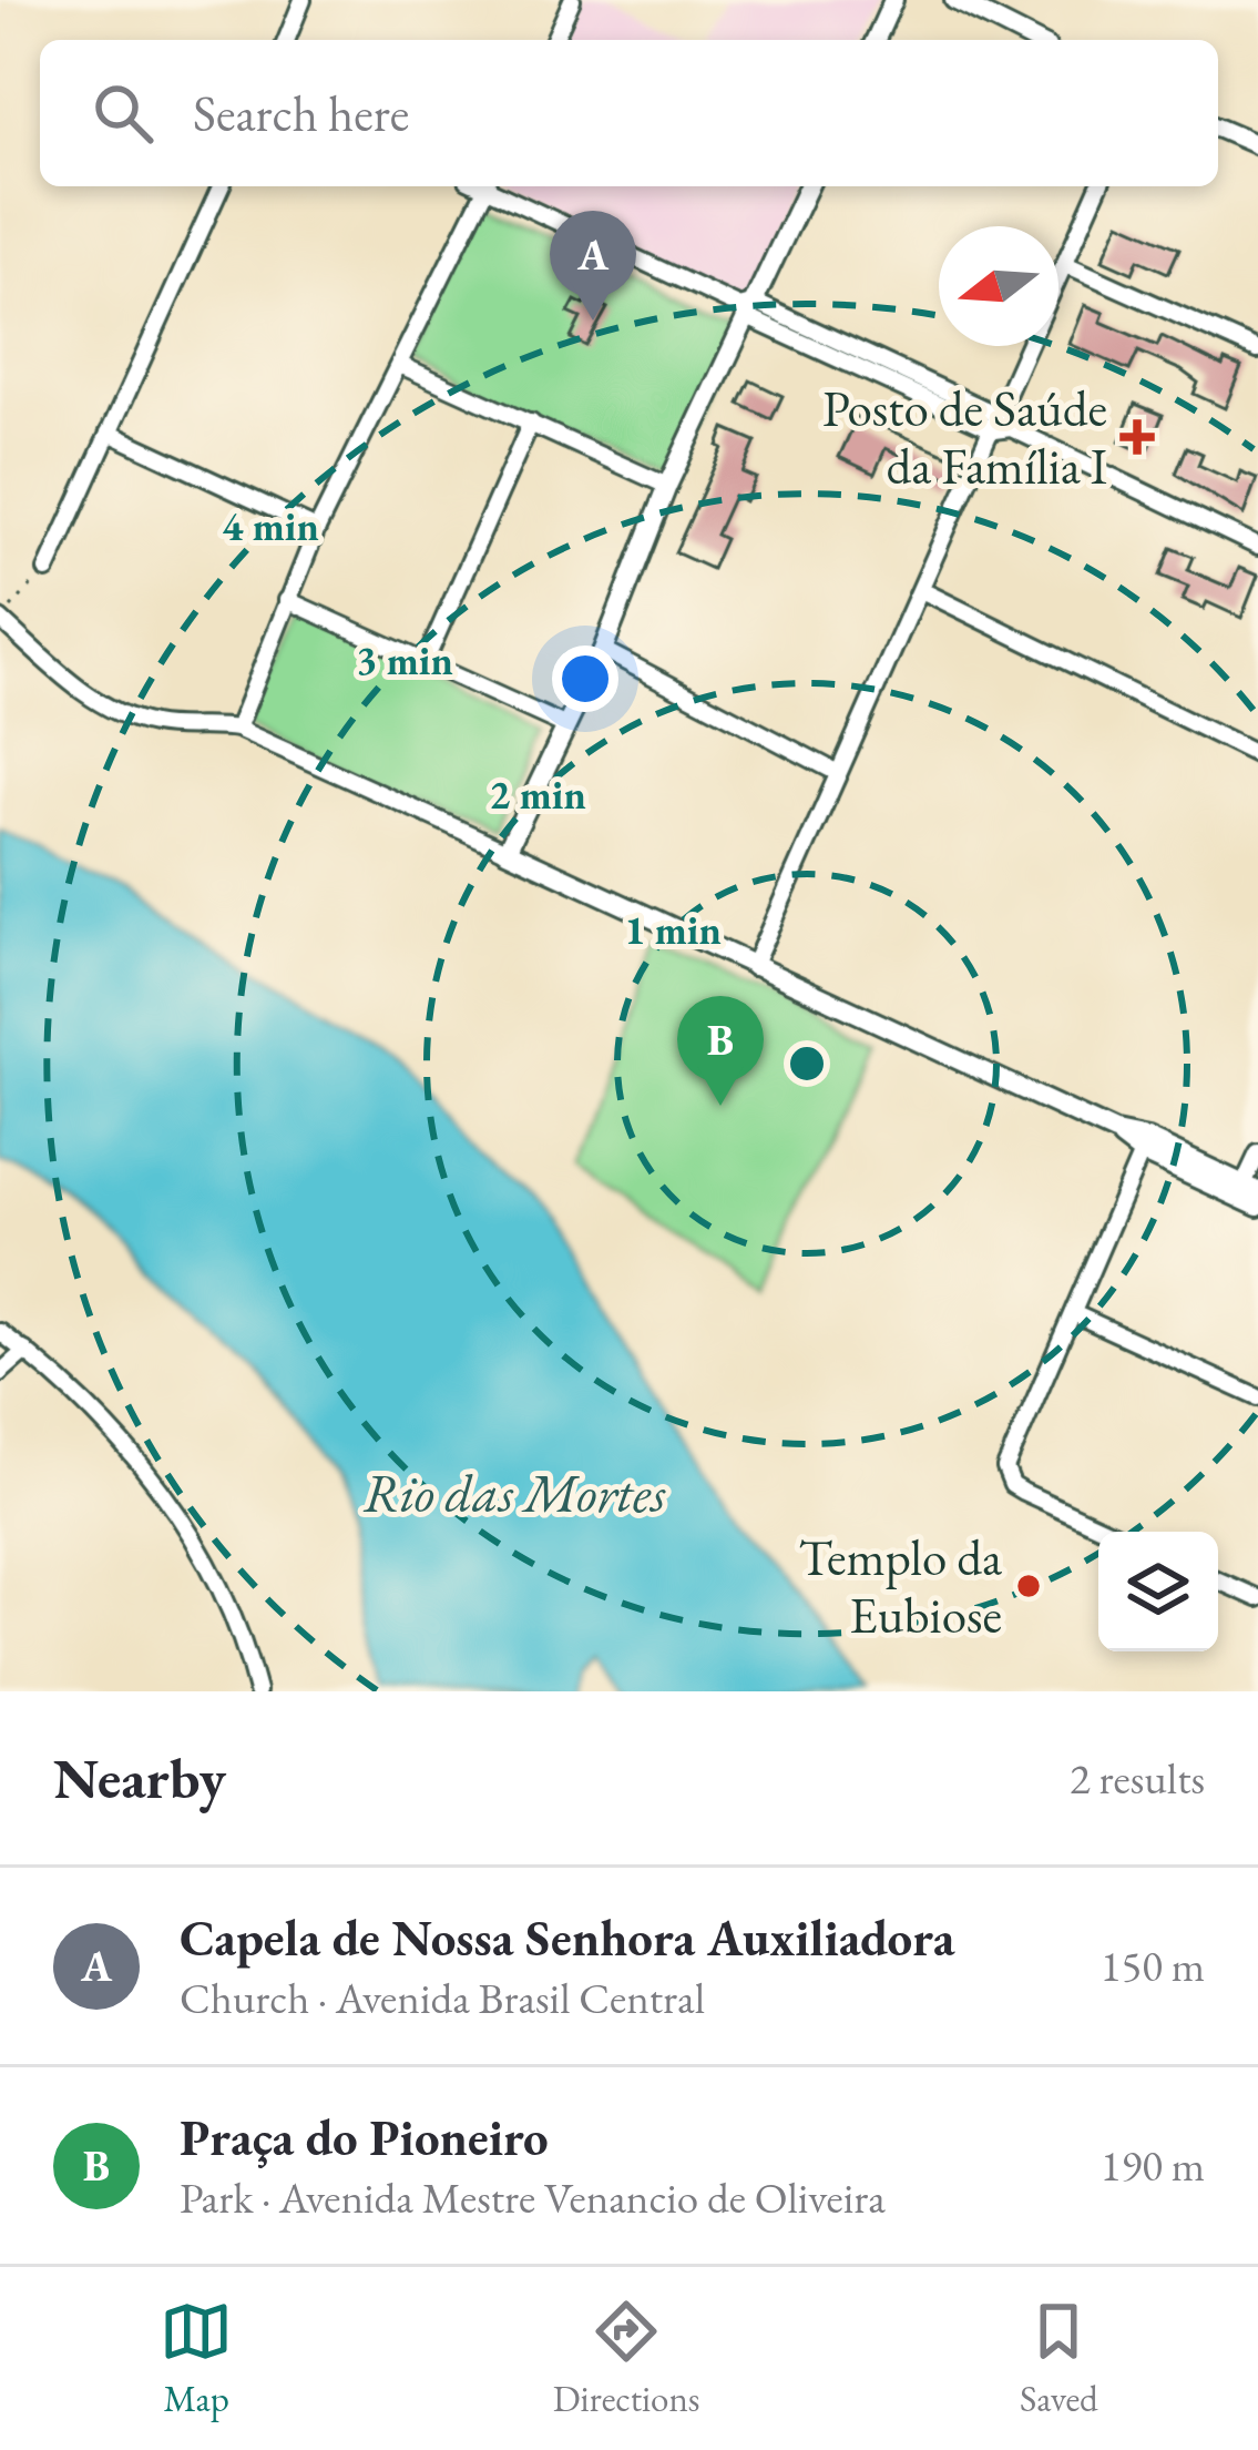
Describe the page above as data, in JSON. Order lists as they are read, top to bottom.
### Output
{
  "water": ["Rio das Mortes"],
  "places": {
    "health": ["Posto de Saúde da Família I"],
    "other": ["Templo da Eubiose"]
  },
  "north": "left",
  "page": {
    "search": "Search here",
    "pins": ["A", "B"],
    "heading": ["Nearby", "2 results"],
    "list": [
      {
        "mark": "A",
        "name": "Capela de Nossa Senhora Auxiliadora",
        "note": "Church · Avenida Brasil Central",
        "value": "150 m"
      },
      {
        "mark": "B",
        "name": "Praça do Pioneiro",
        "note": "Park · Avenida Mestre Venancio de Oliveira",
        "value": "190 m"
      }
    ],
    "nav": ["Map", "Directions", "Saved"]
  },
  "rings": [
    "4 min",
    "3 min",
    "2 min",
    "1 min"
  ]
}
